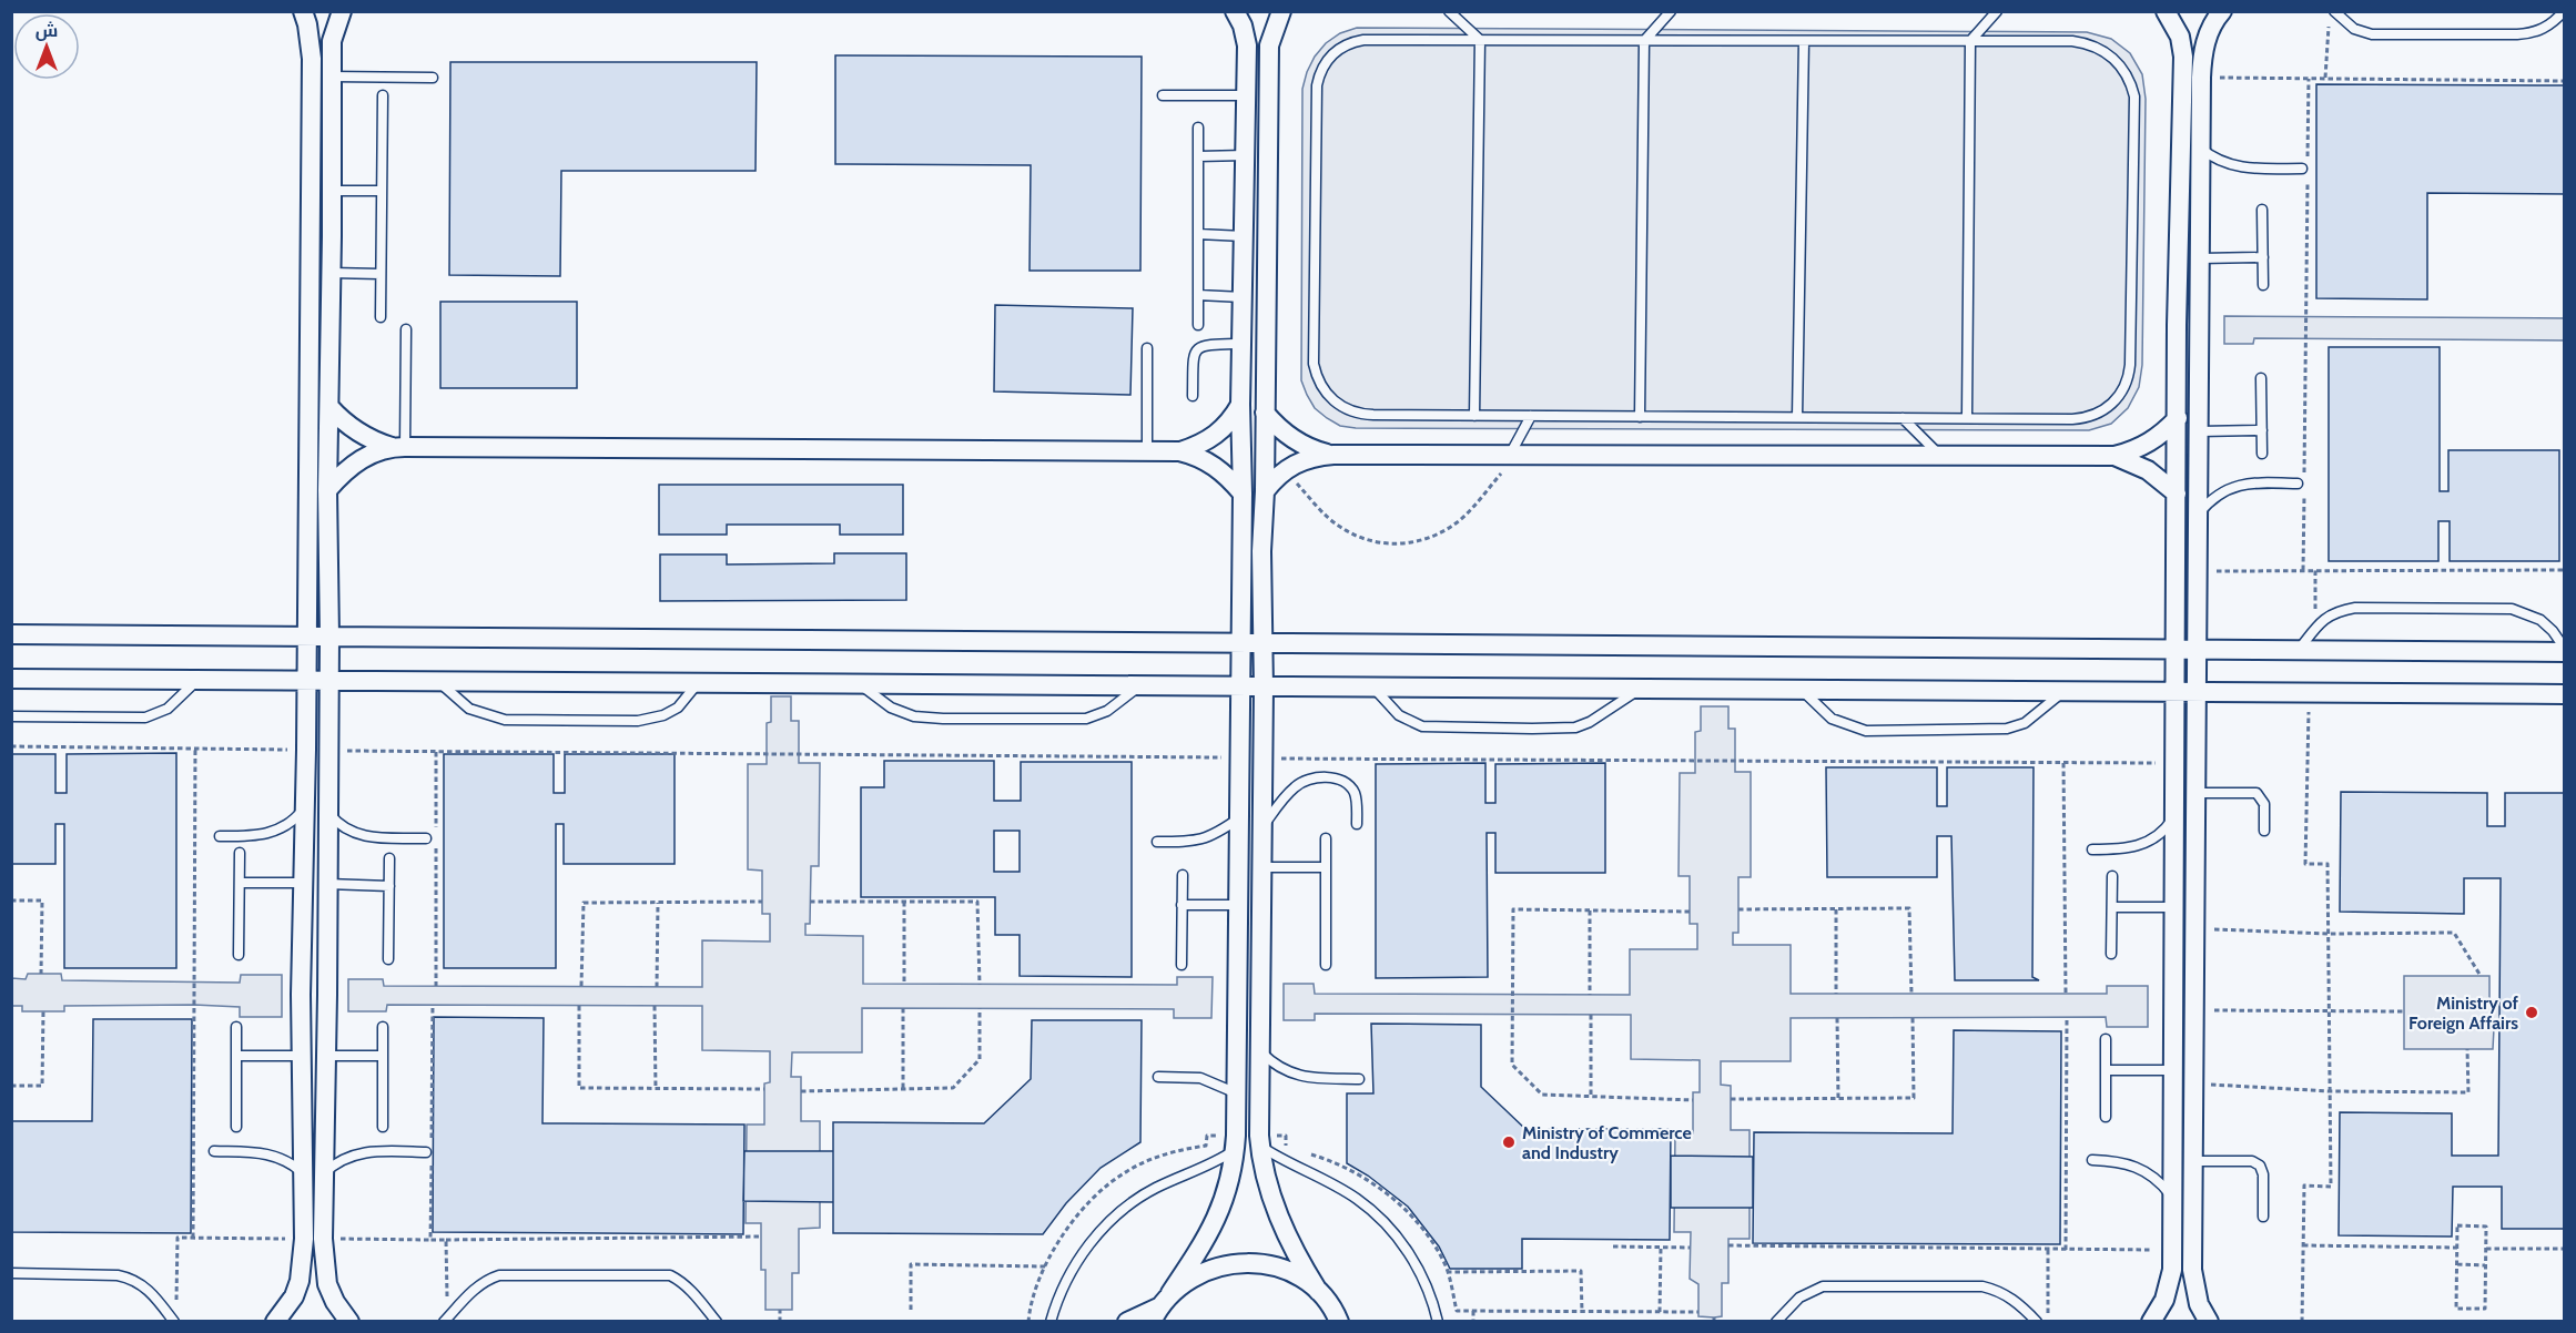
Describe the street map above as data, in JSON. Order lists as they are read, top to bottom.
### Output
{
  "places": ["Ministry of Foreign Affairs", "Ministry of Commerce and Industry"],
  "north": "top"
}
